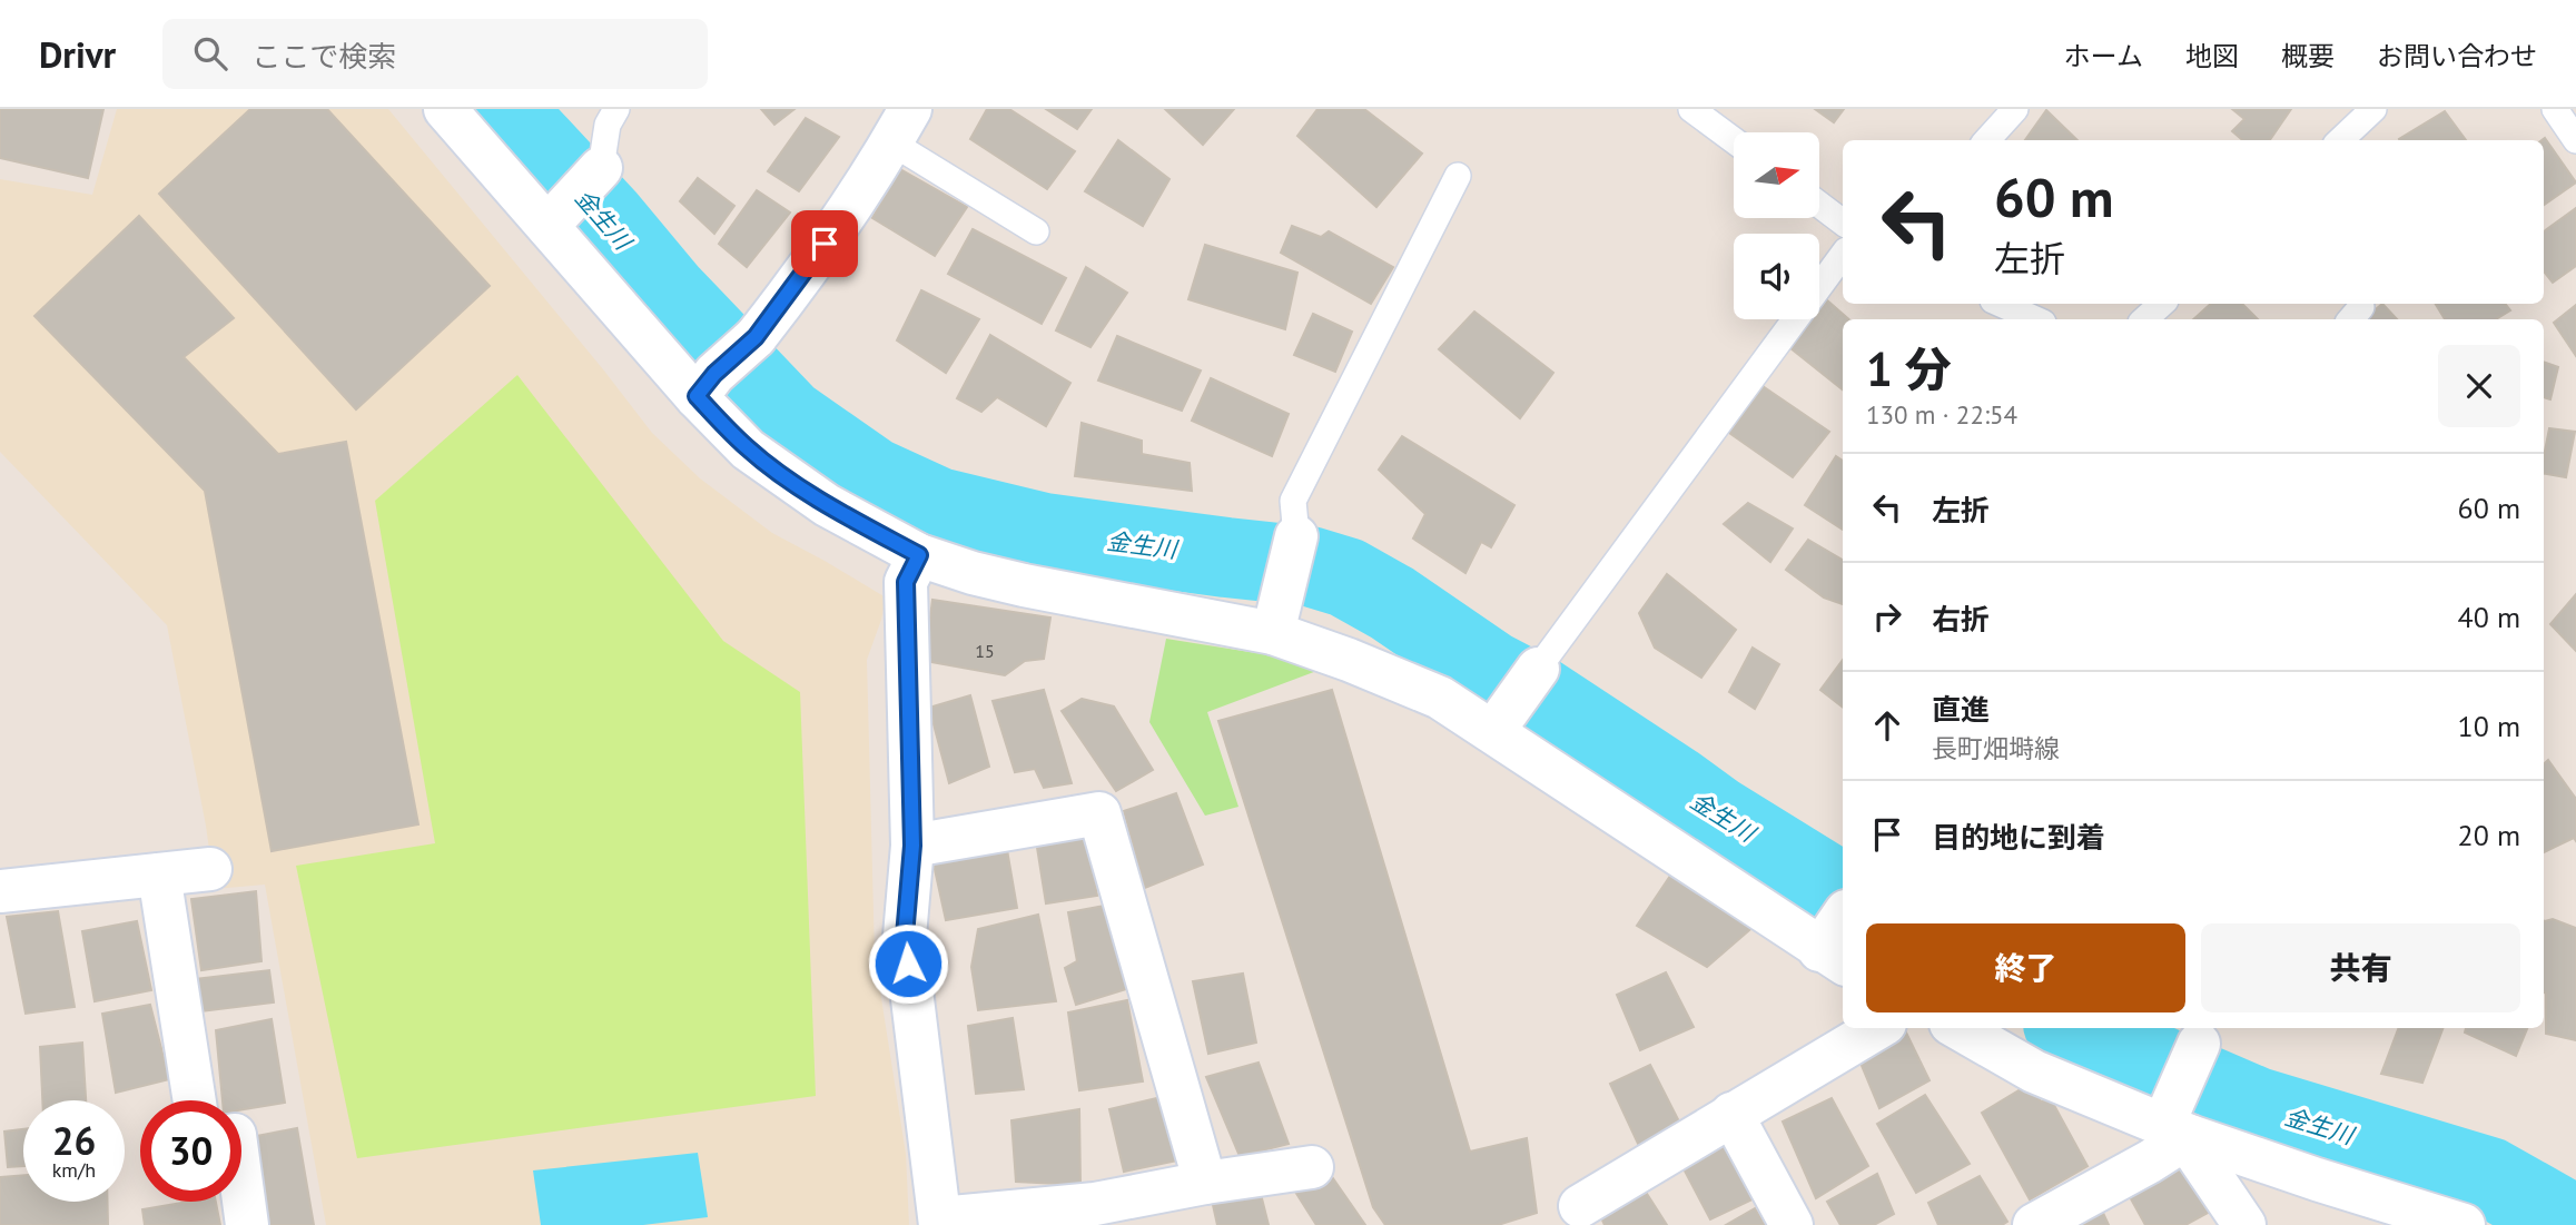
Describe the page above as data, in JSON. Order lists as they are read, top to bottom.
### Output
{
  "water": ["金生川"],
  "house_numbers": ["15"],
  "north": "right",
  "page": {
    "header": "Drivr",
    "search": "ここで検索",
    "nav": [
      "ホーム",
      "地図",
      "概要",
      "お問い合わせ"
    ],
    "turn": ["60 m", "左折"],
    "heading": ["1 分", "130 m · 22:54"],
    "list": [
      {
        "name": "左折",
        "value": "60 m"
      },
      {
        "name": "右折",
        "value": "40 m"
      },
      {
        "name": "直進",
        "note": "長町畑塒線",
        "value": "10 m"
      },
      {
        "name": "目的地に到着",
        "value": "20 m"
      }
    ],
    "buttons": ["終了", "共有"],
    "speed": "26 km/h",
    "limit": "30"
  }
}
